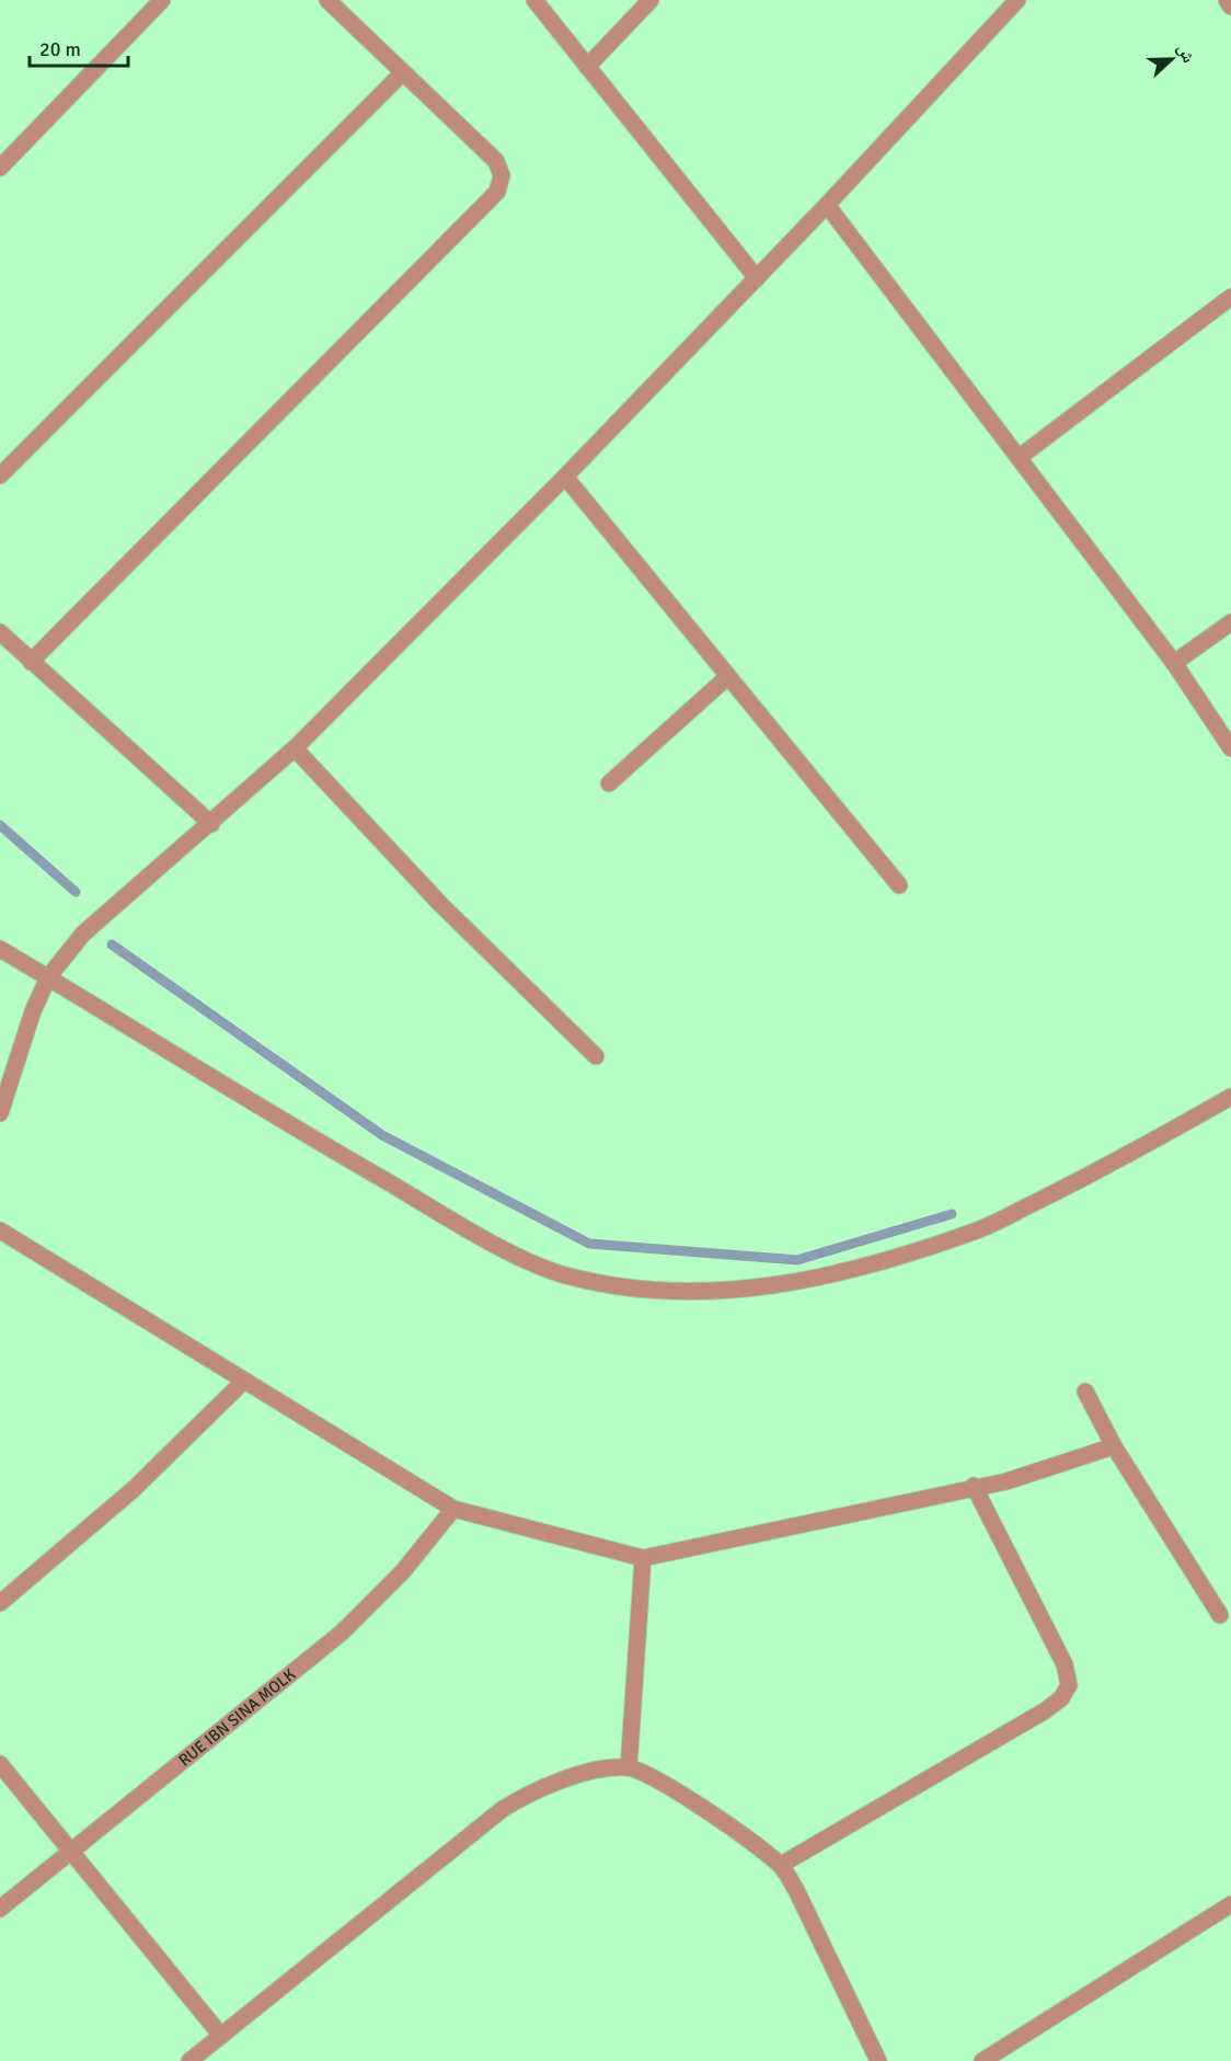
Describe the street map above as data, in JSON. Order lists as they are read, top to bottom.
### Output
{
  "streets": {
    "street": ["RUE IBN SINA MOLK"]
  },
  "scale_bar": "20 m",
  "north": "right"
}
